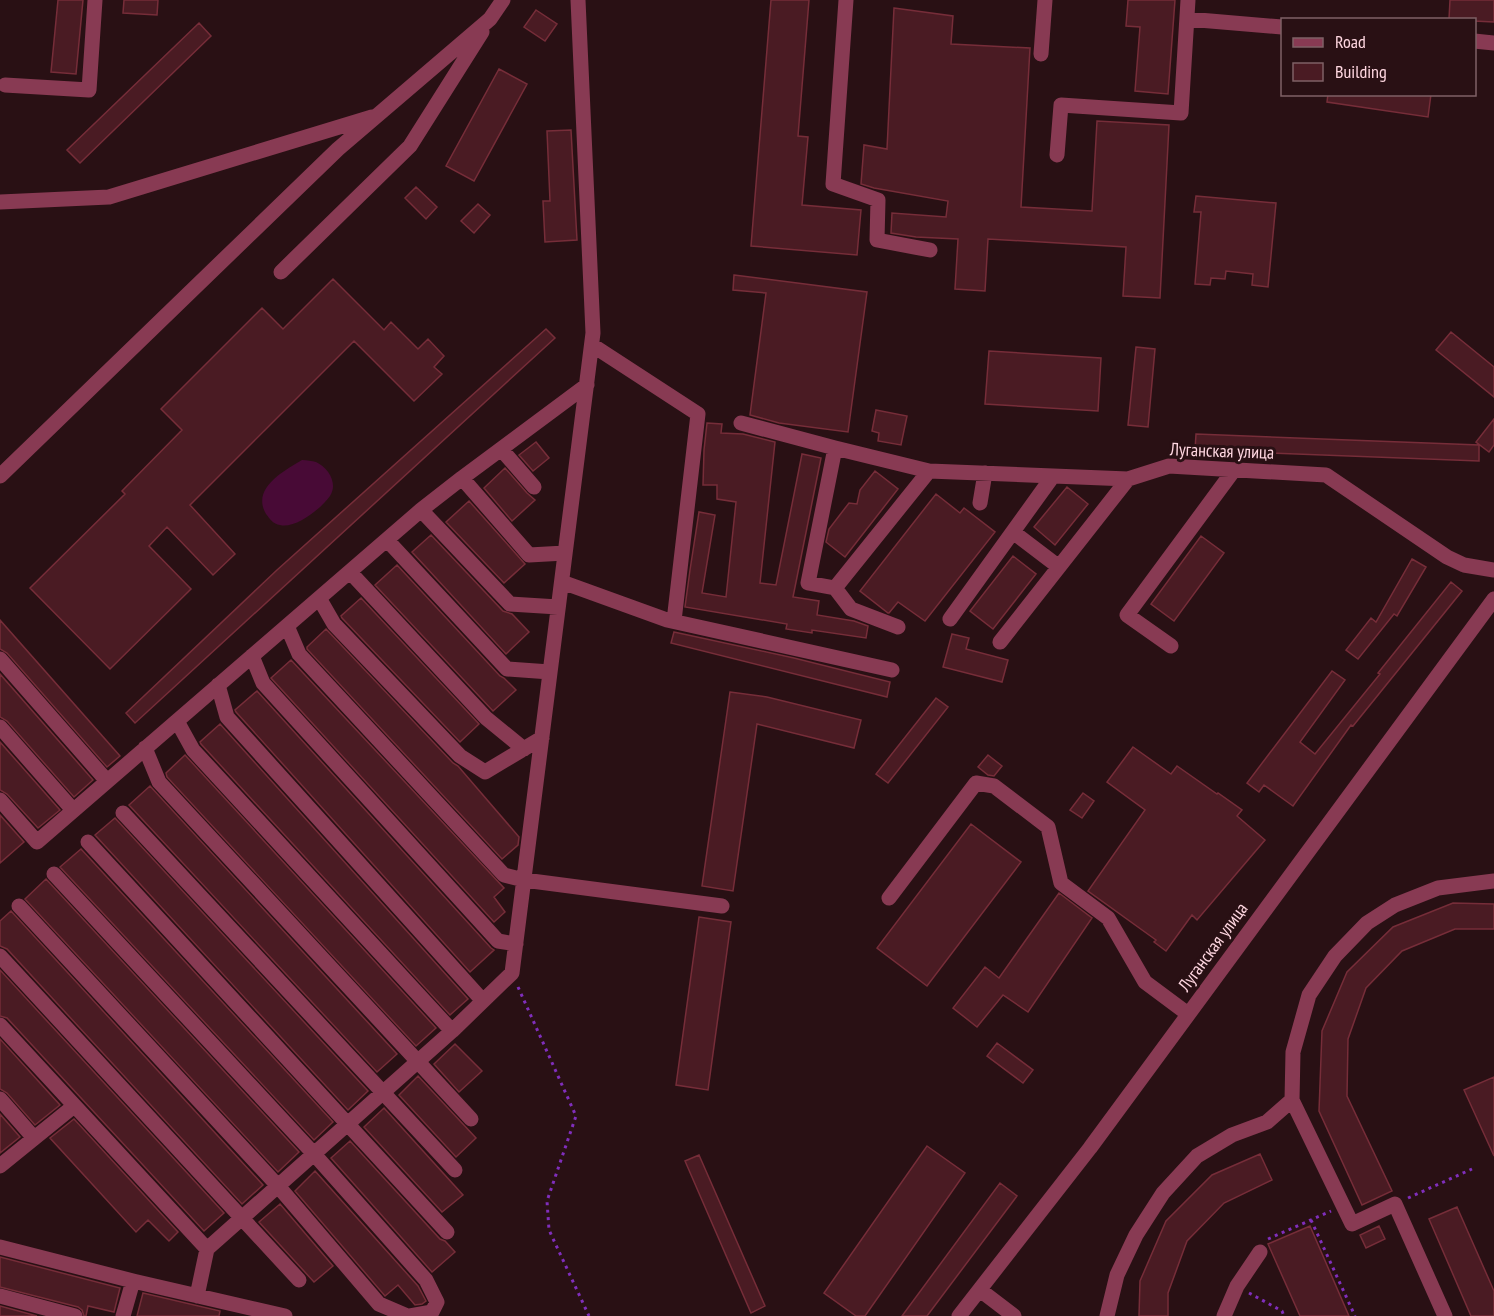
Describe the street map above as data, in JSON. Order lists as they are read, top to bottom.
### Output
{
  "streets": {
    "street": ["Луганская улица"]
  },
  "legend": ["Road", "Building"]
}
